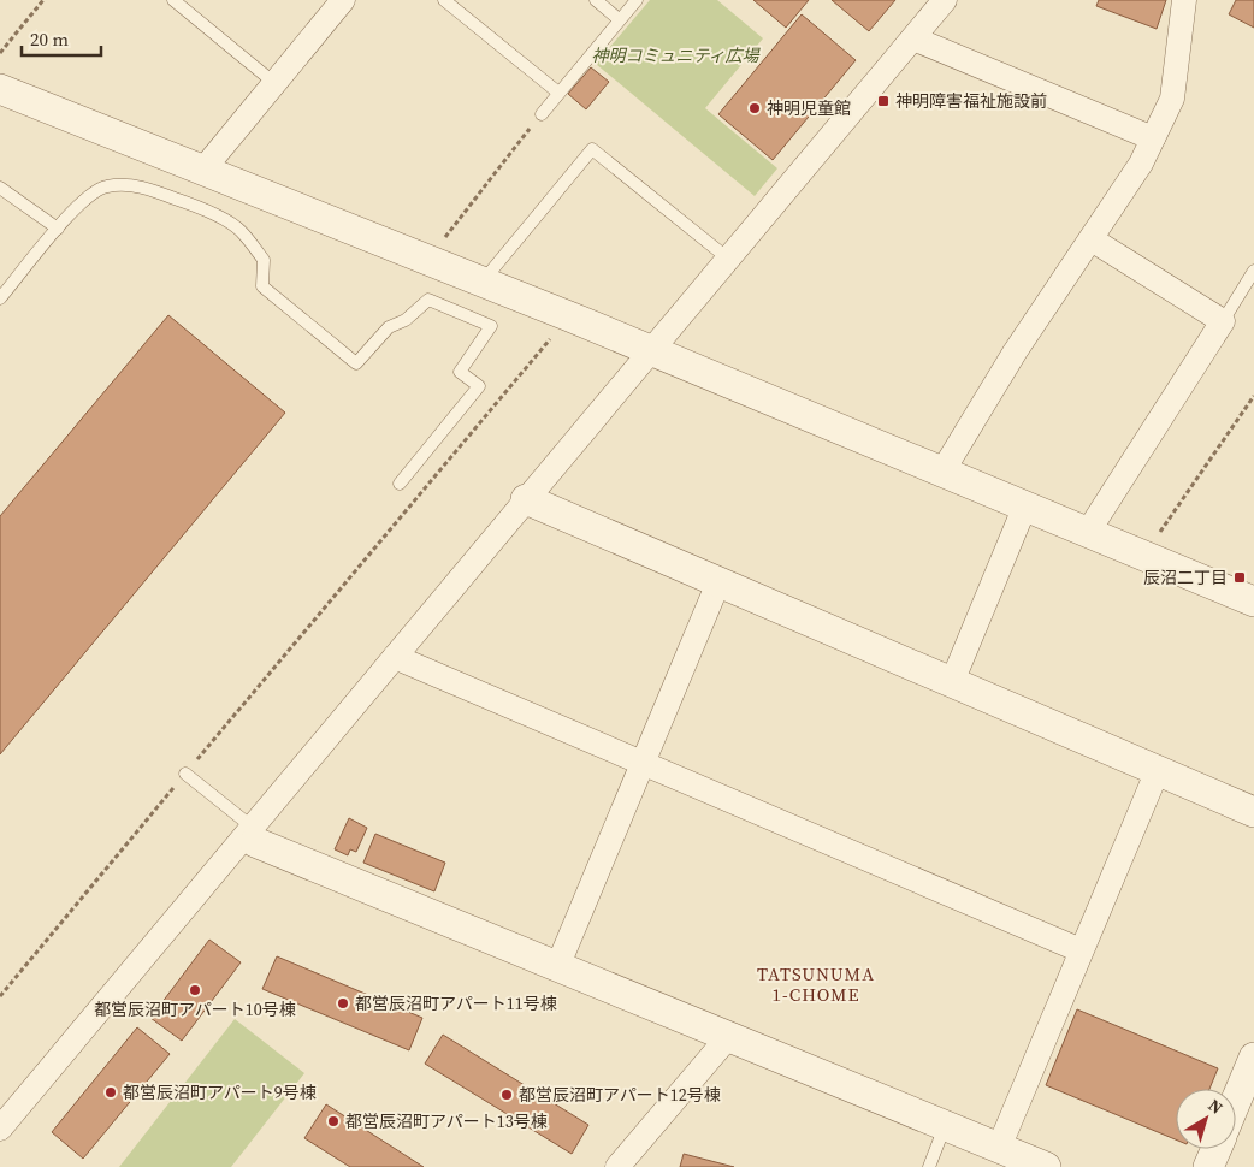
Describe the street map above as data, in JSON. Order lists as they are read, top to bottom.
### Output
{
  "districts": ["TATSUNUMA 1-CHOME"],
  "parks": ["神明コミュニティ広場"],
  "places": {
    "transit": ["神明障害福祉施設前", "辰沼二丁目"],
    "other": [
      "神明児童館",
      "都営辰沼町アパート10号棟",
      "都営辰沼町アパート11号棟",
      "都営辰沼町アパート9号棟",
      "都営辰沼町アパート12号棟",
      "都営辰沼町アパート13号棟"
    ]
  },
  "scale_bar": "20 m",
  "north": "top right"
}
